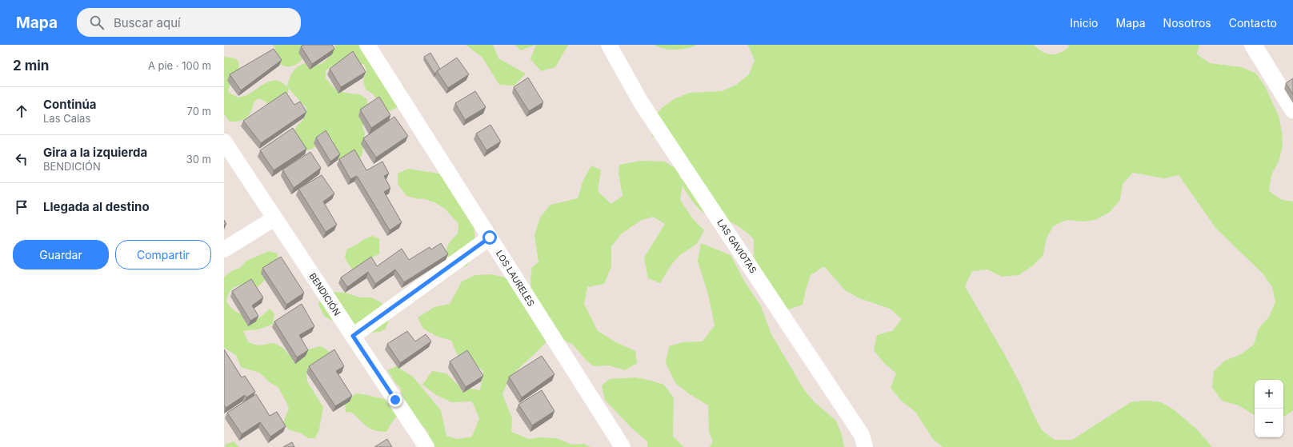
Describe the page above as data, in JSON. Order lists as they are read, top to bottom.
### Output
{
  "streets": {
    "street": ["LAS GAVIOTAS", "LOS LAURELES", "BENDICIÓN"]
  },
  "page": {
    "header": "Mapa",
    "search": "Buscar aquí",
    "nav": [
      "Inicio",
      "Mapa",
      "Nosotros",
      "Contacto"
    ],
    "heading": ["2 min", "A pie · 100 m"],
    "list": [
      ["Continúa", "Las Calas", "70 m"],
      ["Gira a la izquierda", "BENDICIÓN", "30 m"],
      "Llegada al destino"
    ],
    "buttons": ["Guardar", "Compartir"],
    "map_buttons": ["+", "−"]
  }
}
